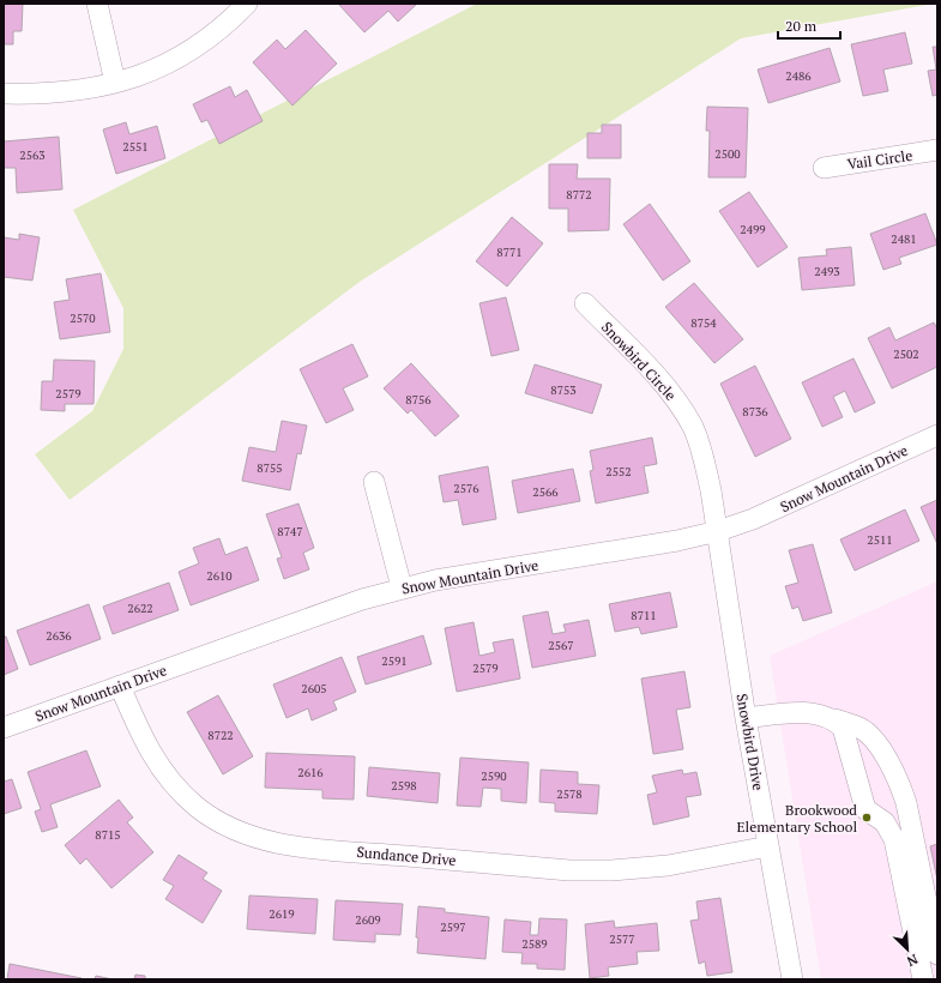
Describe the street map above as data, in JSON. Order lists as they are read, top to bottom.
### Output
{
  "streets": {
    "street": [
      "Vail Circle",
      "Snowbird Circle",
      "Snow Mountain Drive",
      "Snowbird Drive",
      "Sundance Drive"
    ]
  },
  "crossings": [
    ["Snowbird Circle", "Snow Mountain Drive"],
    ["Snowbird Circle", "Snowbird Drive"],
    ["Snow Mountain Drive", "Snowbird Drive"],
    ["Snow Mountain Drive", "Sundance Drive"],
    ["Snowbird Drive", "Sundance Drive"]
  ],
  "places": ["Brookwood Elementary School"],
  "house_numbers": [
    "2486",
    "2551",
    "2500",
    "2563",
    "8772",
    "2499",
    "2481",
    "8771",
    "2493",
    "2570",
    "8754",
    "2502",
    "8753",
    "2579",
    "8756",
    "8736",
    "8755",
    "2552",
    "2576",
    "2566",
    "8747",
    "2511",
    "2610",
    "2622",
    "8711",
    "2636",
    "2567",
    "2591",
    "2579",
    "2605",
    "8722",
    "2616",
    "2590",
    "2598",
    "2578",
    "8715",
    "2619",
    "2609",
    "2597",
    "2577",
    "2589"
  ],
  "scale_bar": "20 m",
  "north": "bottom right"
}
